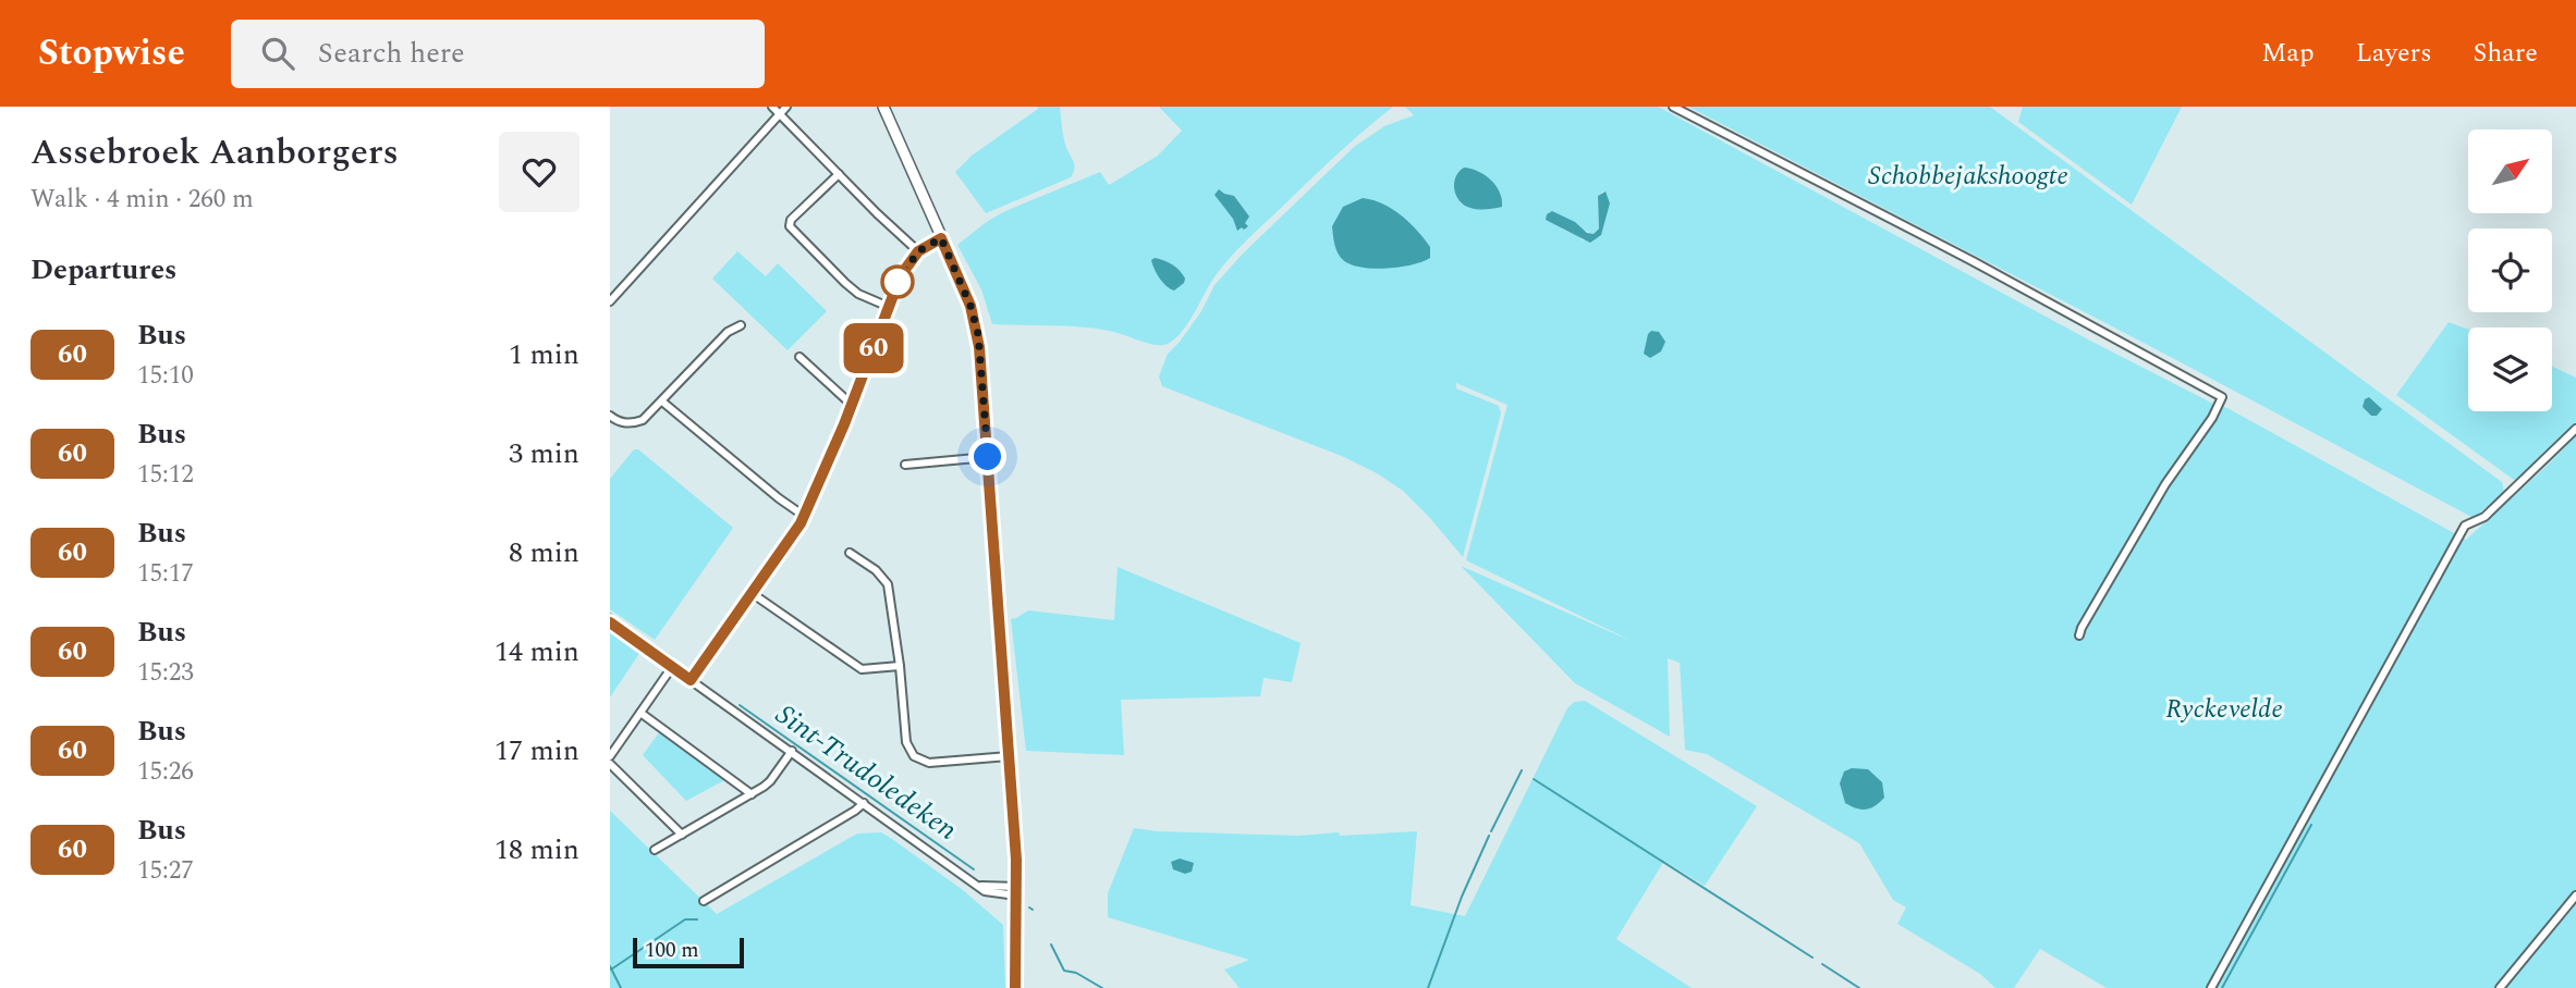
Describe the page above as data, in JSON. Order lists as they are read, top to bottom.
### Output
{
  "water": ["Sint-Trudoledeken"],
  "parks": ["Schobbejakshoogte", "Ryckevelde"],
  "lines": ["bus line 60"],
  "scale_bar": "100 m",
  "north": "top right",
  "page": {
    "header": "Stopwise",
    "search": "Search here",
    "nav": ["Map", "Layers", "Share"],
    "heading": [
      ["Assebroek Aanborgers", "Walk · 4 min · 260 m"],
      "Departures"
    ],
    "on_map": "60",
    "list": [
      {
        "mark": "60",
        "name": "Bus",
        "note": "15:10",
        "value": "1 min"
      },
      {
        "mark": "60",
        "name": "Bus",
        "note": "15:12",
        "value": "3 min"
      },
      {
        "mark": "60",
        "name": "Bus",
        "note": "15:17",
        "value": "8 min"
      },
      {
        "mark": "60",
        "name": "Bus",
        "note": "15:23",
        "value": "14 min"
      },
      {
        "mark": "60",
        "name": "Bus",
        "note": "15:26",
        "value": "17 min"
      },
      {
        "mark": "60",
        "name": "Bus",
        "note": "15:27",
        "value": "18 min"
      }
    ],
    "scale": "100 m"
  }
}
